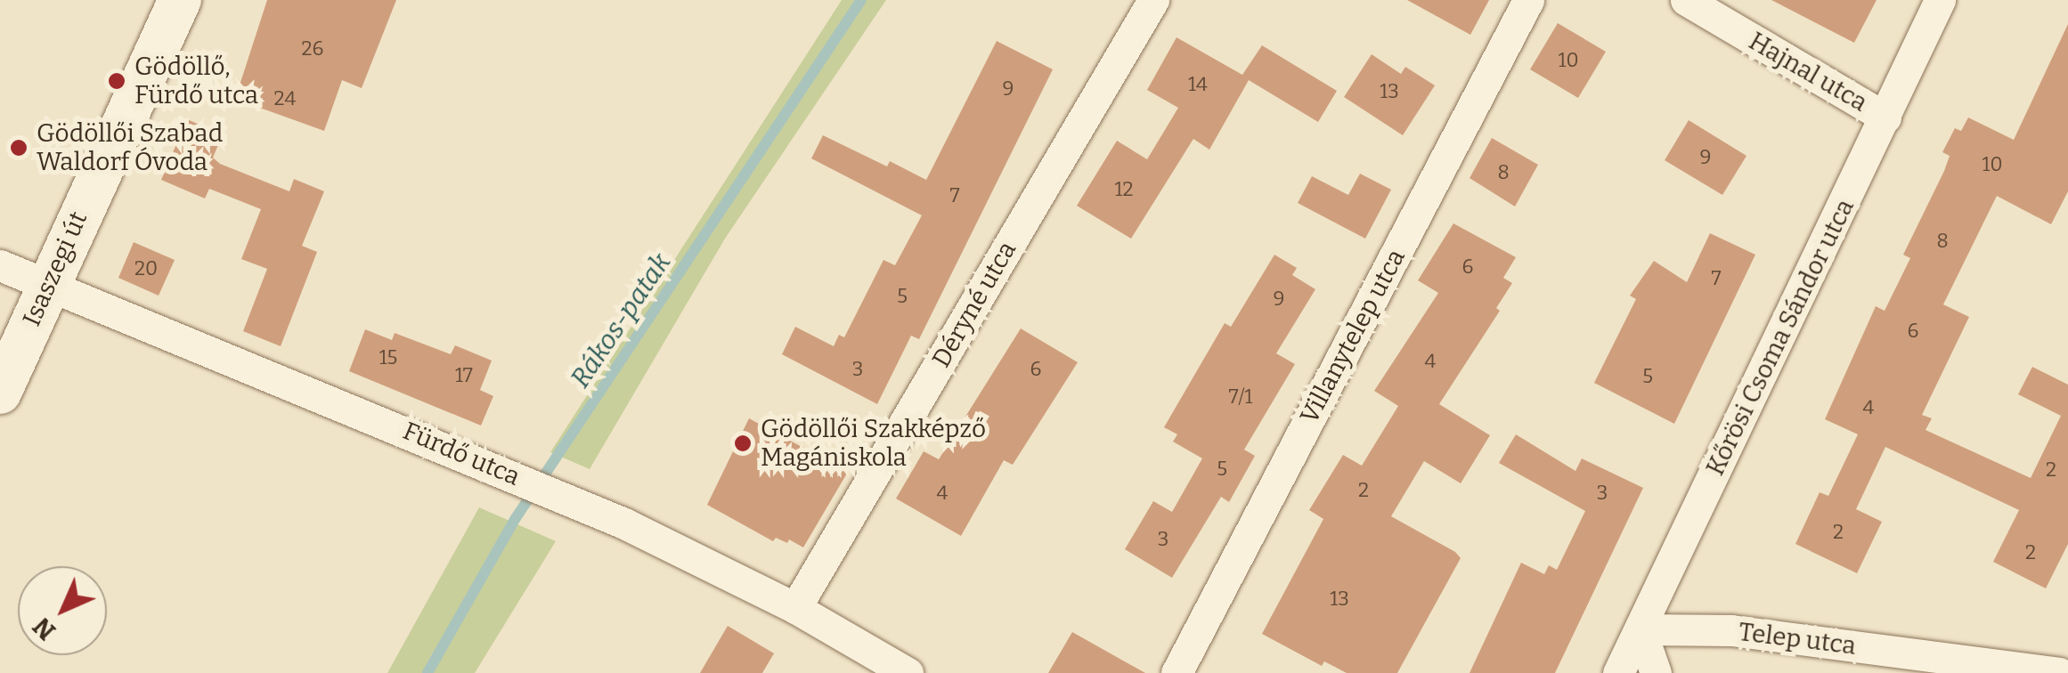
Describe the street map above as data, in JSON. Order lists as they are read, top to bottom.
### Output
{
  "streets": {
    "main road": ["Isaszegi út"],
    "street": [
      "Hajnal utca",
      "Déryné utca",
      "Villanytelep utca",
      "Kőrösi Csoma Sándor utca",
      "Fürdő utca",
      "Telep utca"
    ]
  },
  "crossings": [
    ["Hajnal utca", "Kőrösi Csoma Sándor utca"],
    ["Isaszegi út", "Fürdő utca"],
    ["Déryné utca", "Fürdő utca"],
    ["Kőrösi Csoma Sándor utca", "Telep utca"]
  ],
  "water": ["Rákos-patak"],
  "places": ["Gödöllő, Fürdő utca", "Gödöllői Szabad Waldorf Óvoda", "Gödöllői Szakképző Magániskola"],
  "house_numbers": [
    "26",
    "10",
    "14",
    "9",
    "13",
    "24",
    "9",
    "10",
    "8",
    "12",
    "7",
    "8",
    "6",
    "20",
    "7",
    "5",
    "9",
    "6",
    "15",
    "4",
    "3",
    "6",
    "17",
    "5",
    "7/1",
    "4",
    "5",
    "2",
    "2",
    "4",
    "3",
    "2",
    "3",
    "2",
    "13"
  ],
  "north": "bottom left"
}
